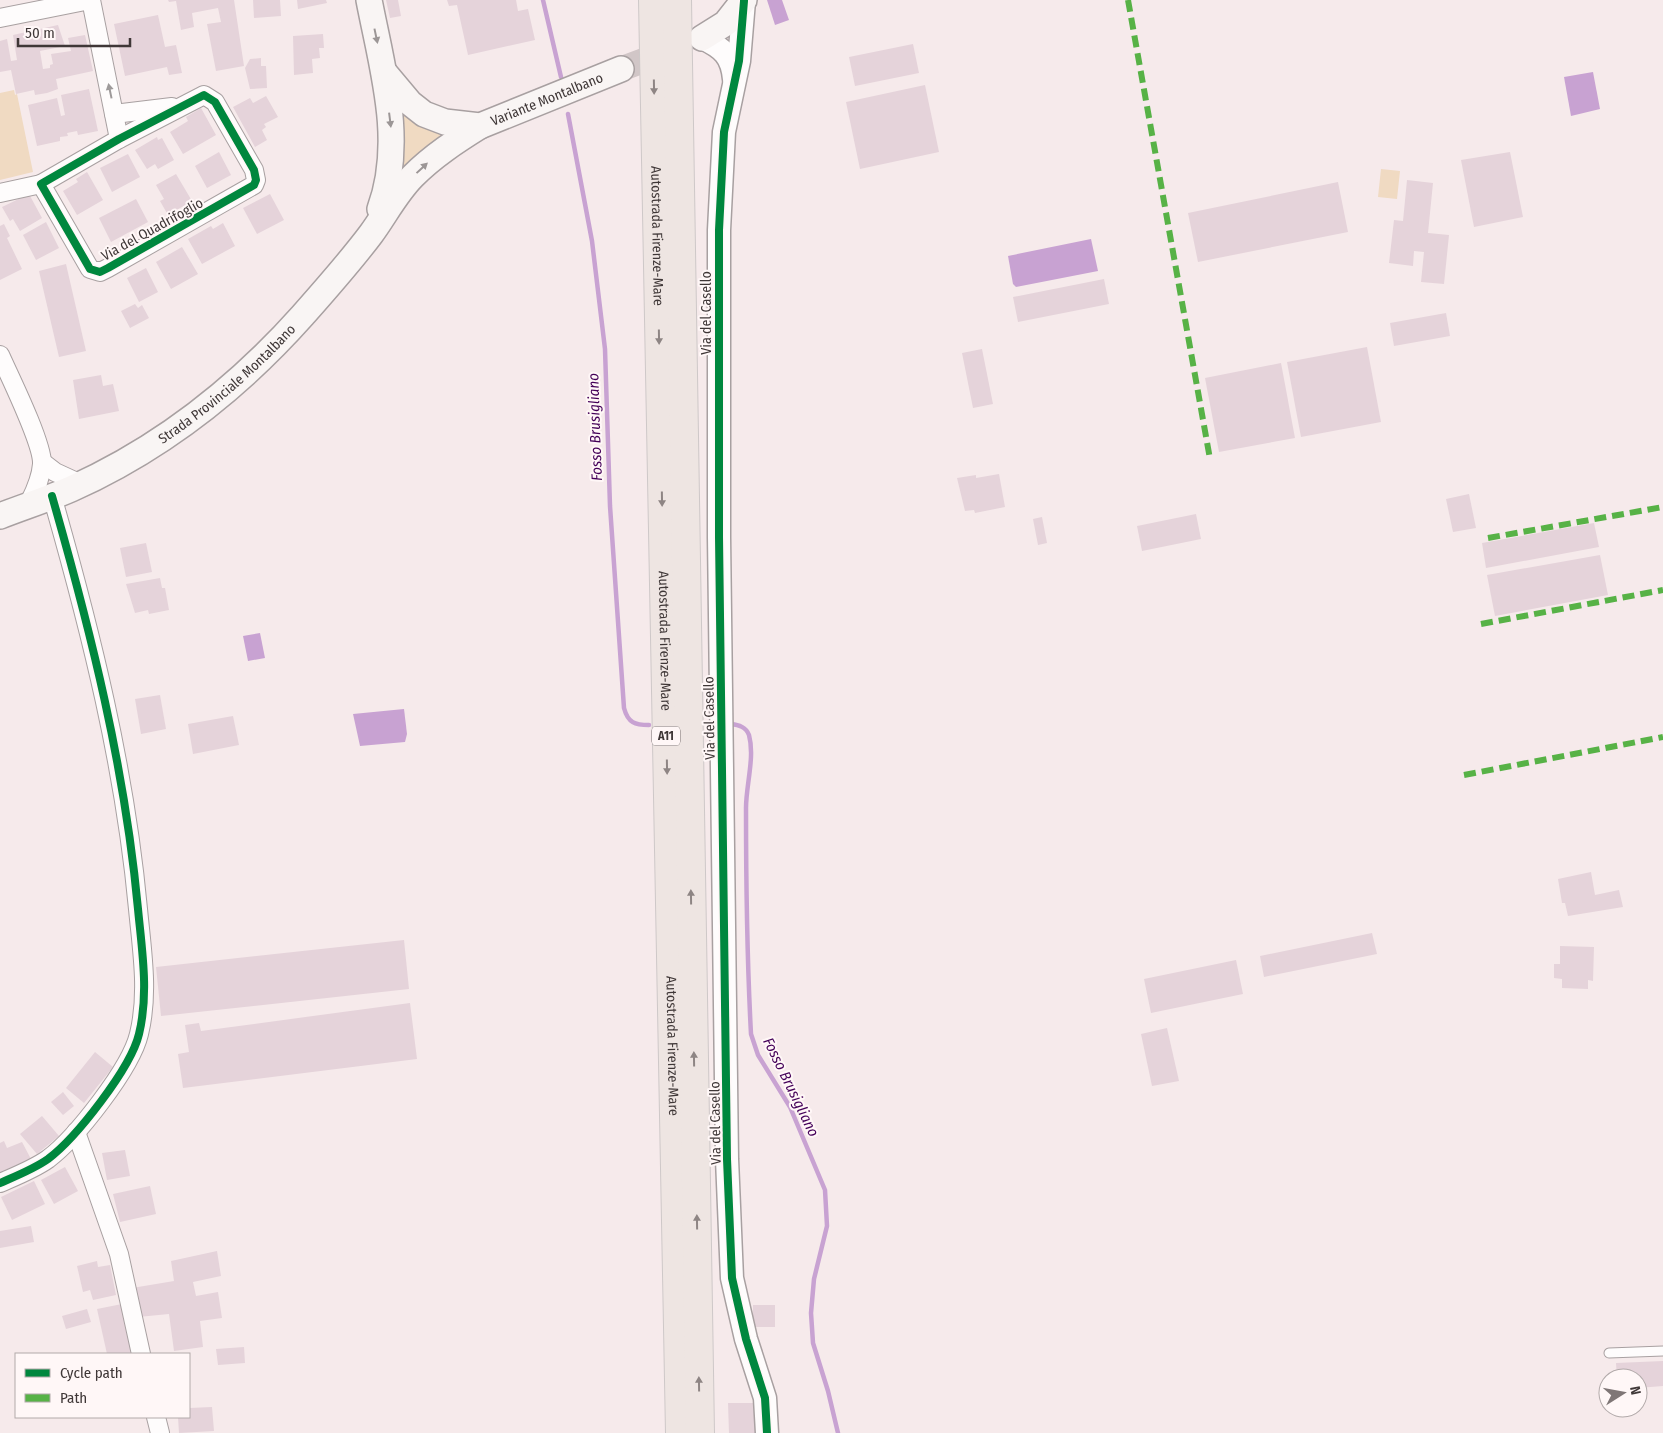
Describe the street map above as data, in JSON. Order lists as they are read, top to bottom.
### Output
{
  "streets": {
    "highway": ["Autostrada Firenze-Mare", "A11"],
    "main road": ["Variante Montalbano", "Strada Provinciale Montalbano"],
    "street": ["Via del Quadrifoglio", "Via del Casello"]
  },
  "crossings": [
    ["Variante Montalbano", "Strada Provinciale Montalbano"]
  ],
  "water": ["Fosso Brusigliano"],
  "legend": ["Cycle path", "Path"],
  "scale_bar": "50 m",
  "north": "right"
}
